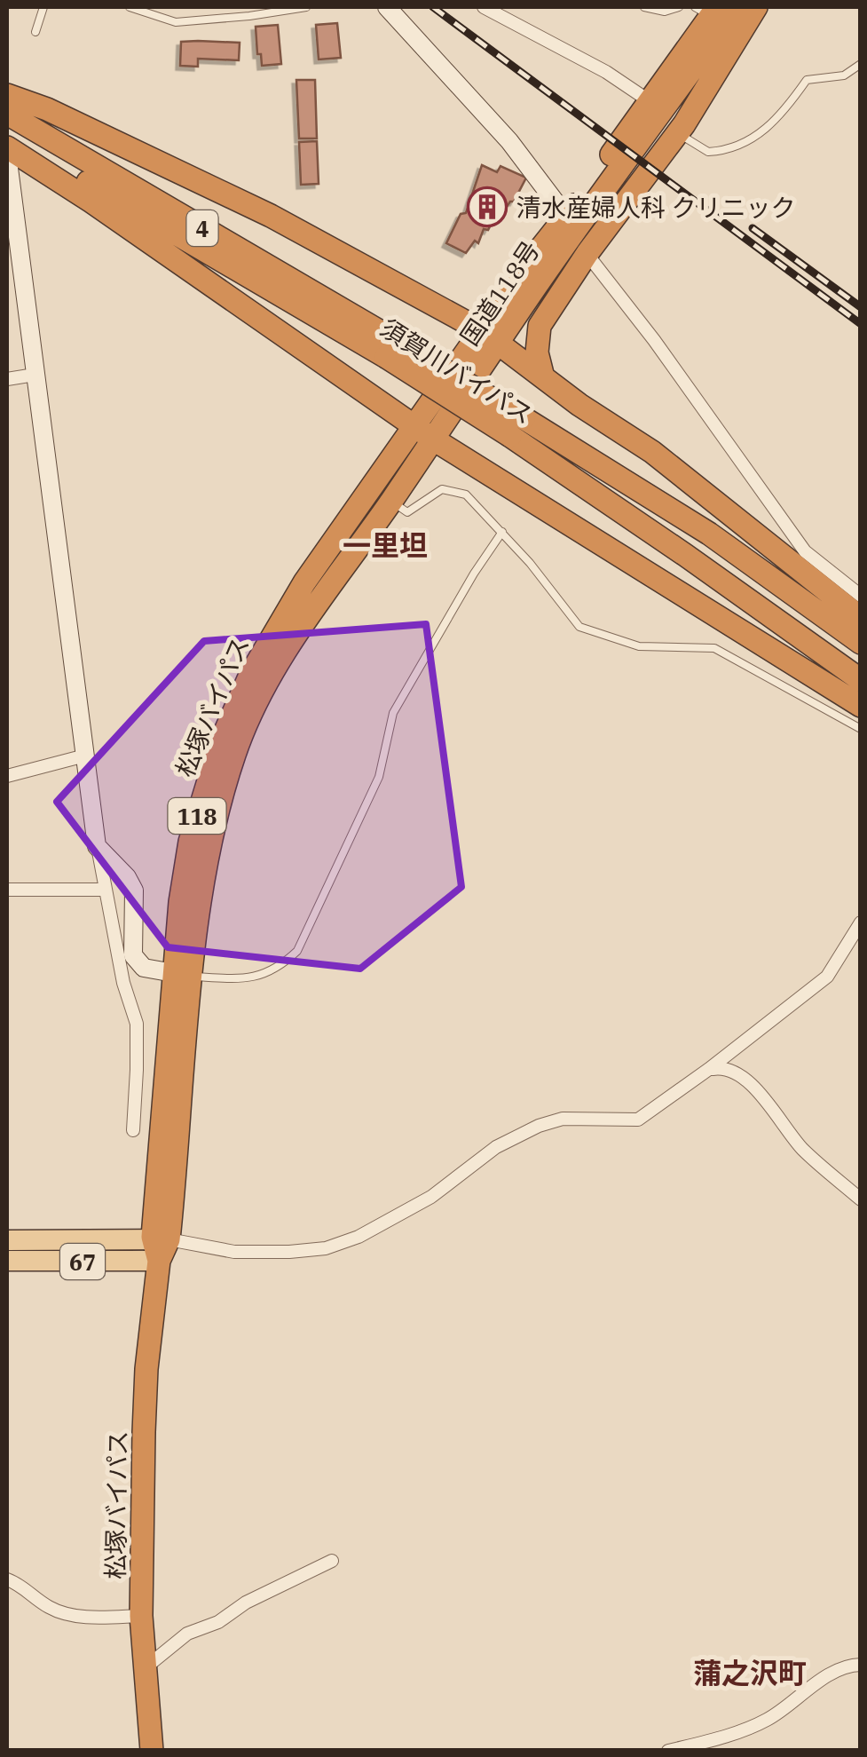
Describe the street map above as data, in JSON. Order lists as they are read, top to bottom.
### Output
{
  "streets": {
    "highway": [
      "4",
      "国道118号",
      "須賀川バイパス",
      "松塚バイパス",
      "118"
    ],
    "main road": ["67"]
  },
  "crossings": [
    ["国道118号", "松塚バイパス"],
    ["国道118号", "118"],
    ["松塚バイパス", "67"]
  ],
  "districts": ["一里坦", "蒲之沢町"],
  "places": {
    "building": ["清水産婦人科 クリニック"]
  }
}
